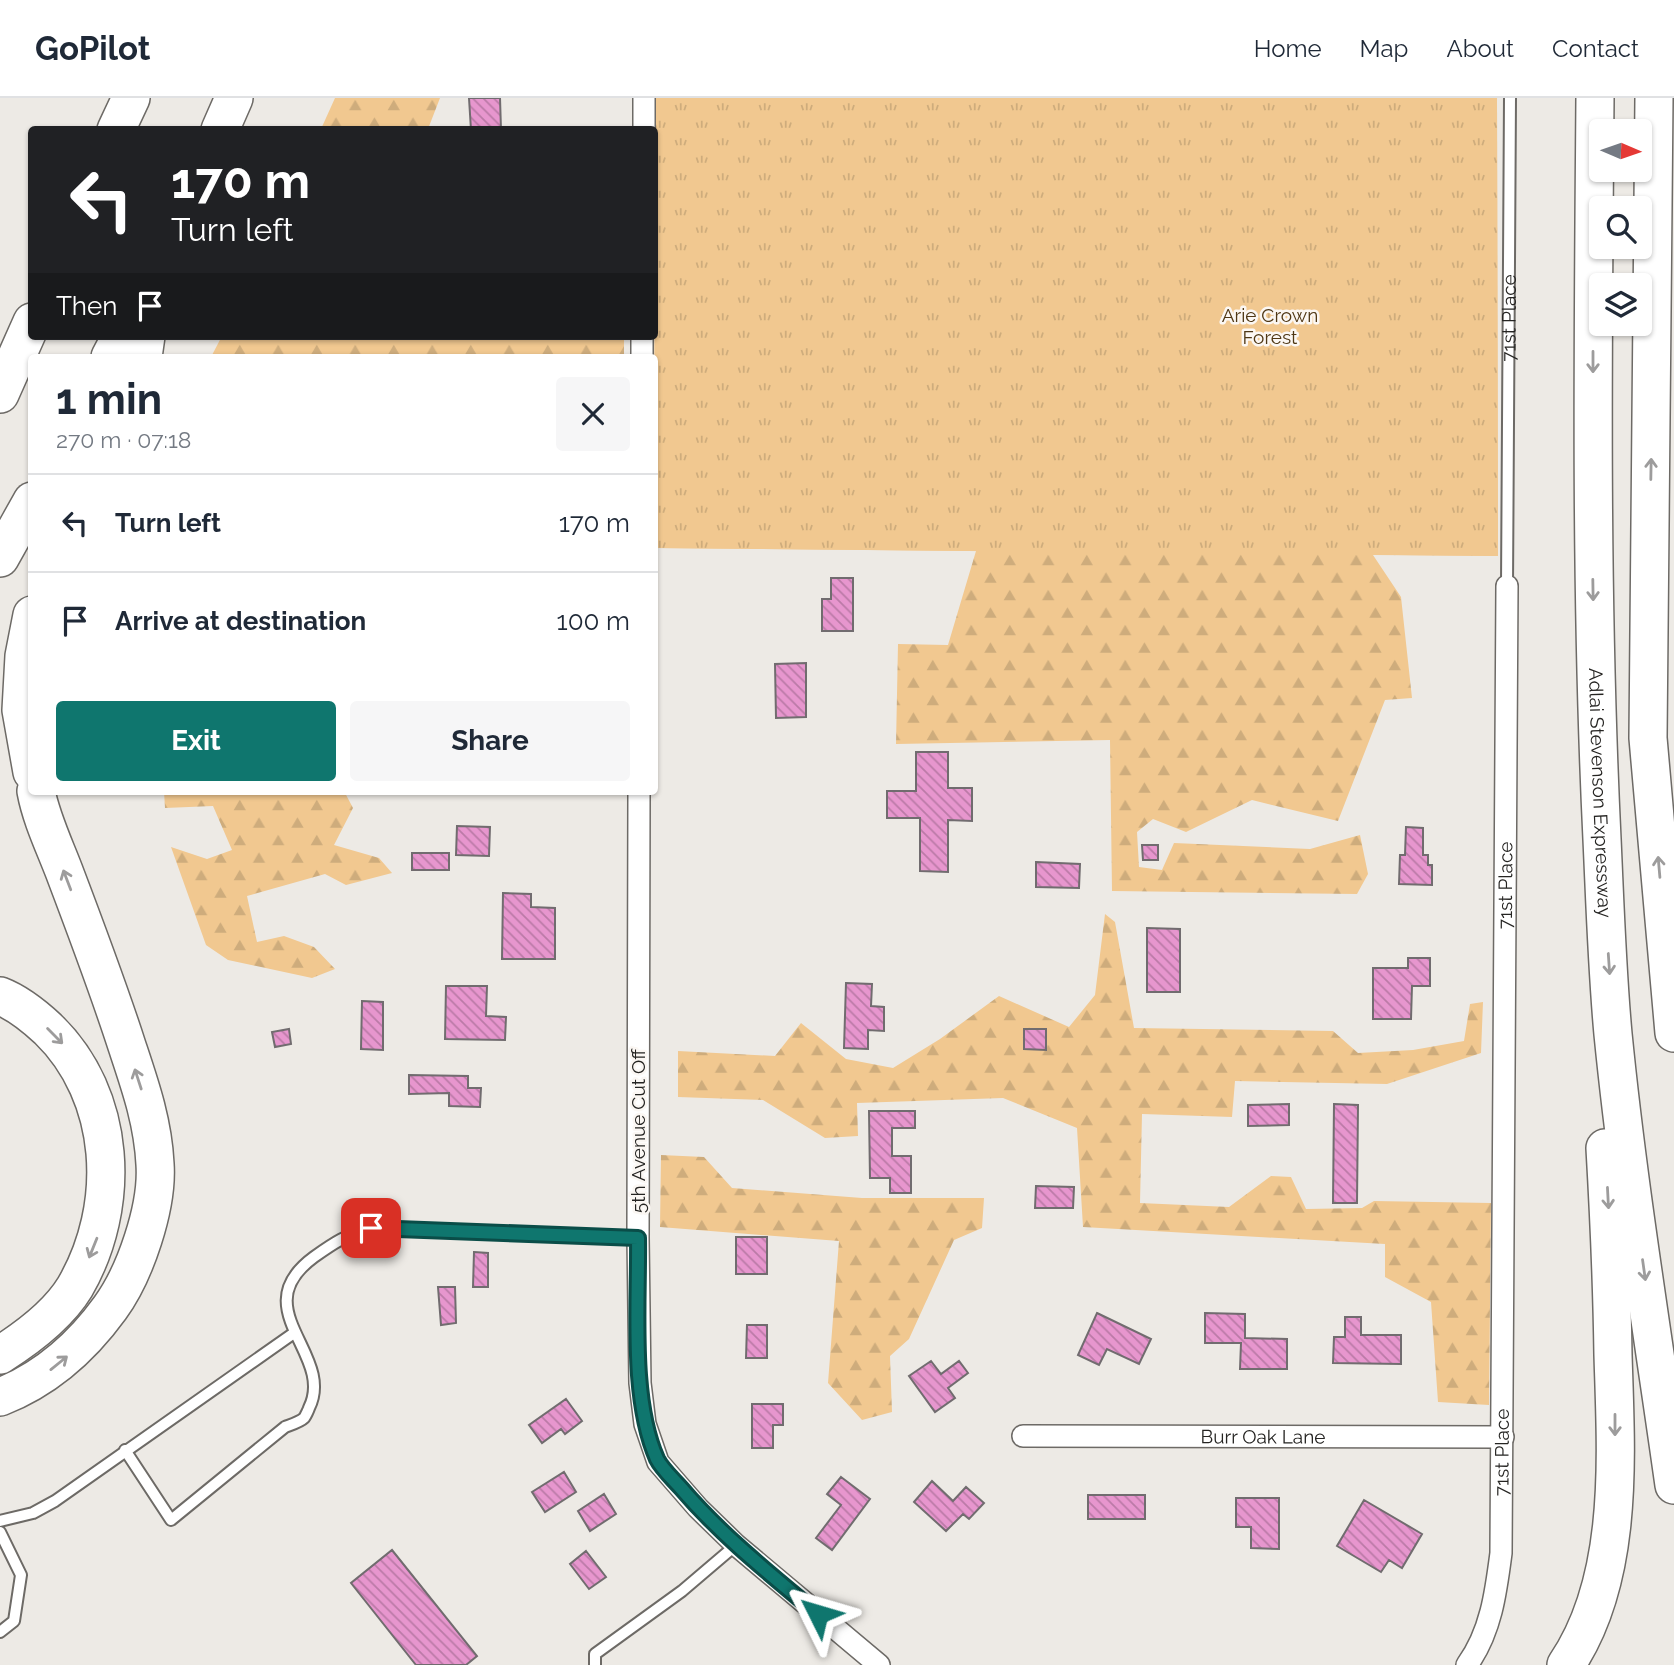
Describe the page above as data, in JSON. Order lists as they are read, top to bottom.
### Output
{
  "streets": {
    "highway": ["Adlai Stevenson Expressway"],
    "street": ["71st Place", "5th Avenue Cut Off", "Burr Oak Lane"]
  },
  "crossings": [
    ["71st Place", "Burr Oak Lane"]
  ],
  "parks": ["Arie Crown Forest"],
  "north": "right",
  "page": {
    "header": "GoPilot",
    "nav": [
      "Home",
      "Map",
      "About",
      "Contact"
    ],
    "turn": ["170 m", "Turn left"],
    "then": "Then",
    "heading": ["1 min", "270 m · 07:18"],
    "list": [
      {
        "name": "Turn left",
        "value": "170 m"
      },
      {
        "name": "Arrive at destination",
        "value": "100 m"
      }
    ],
    "buttons": ["Exit", "Share"]
  }
}
